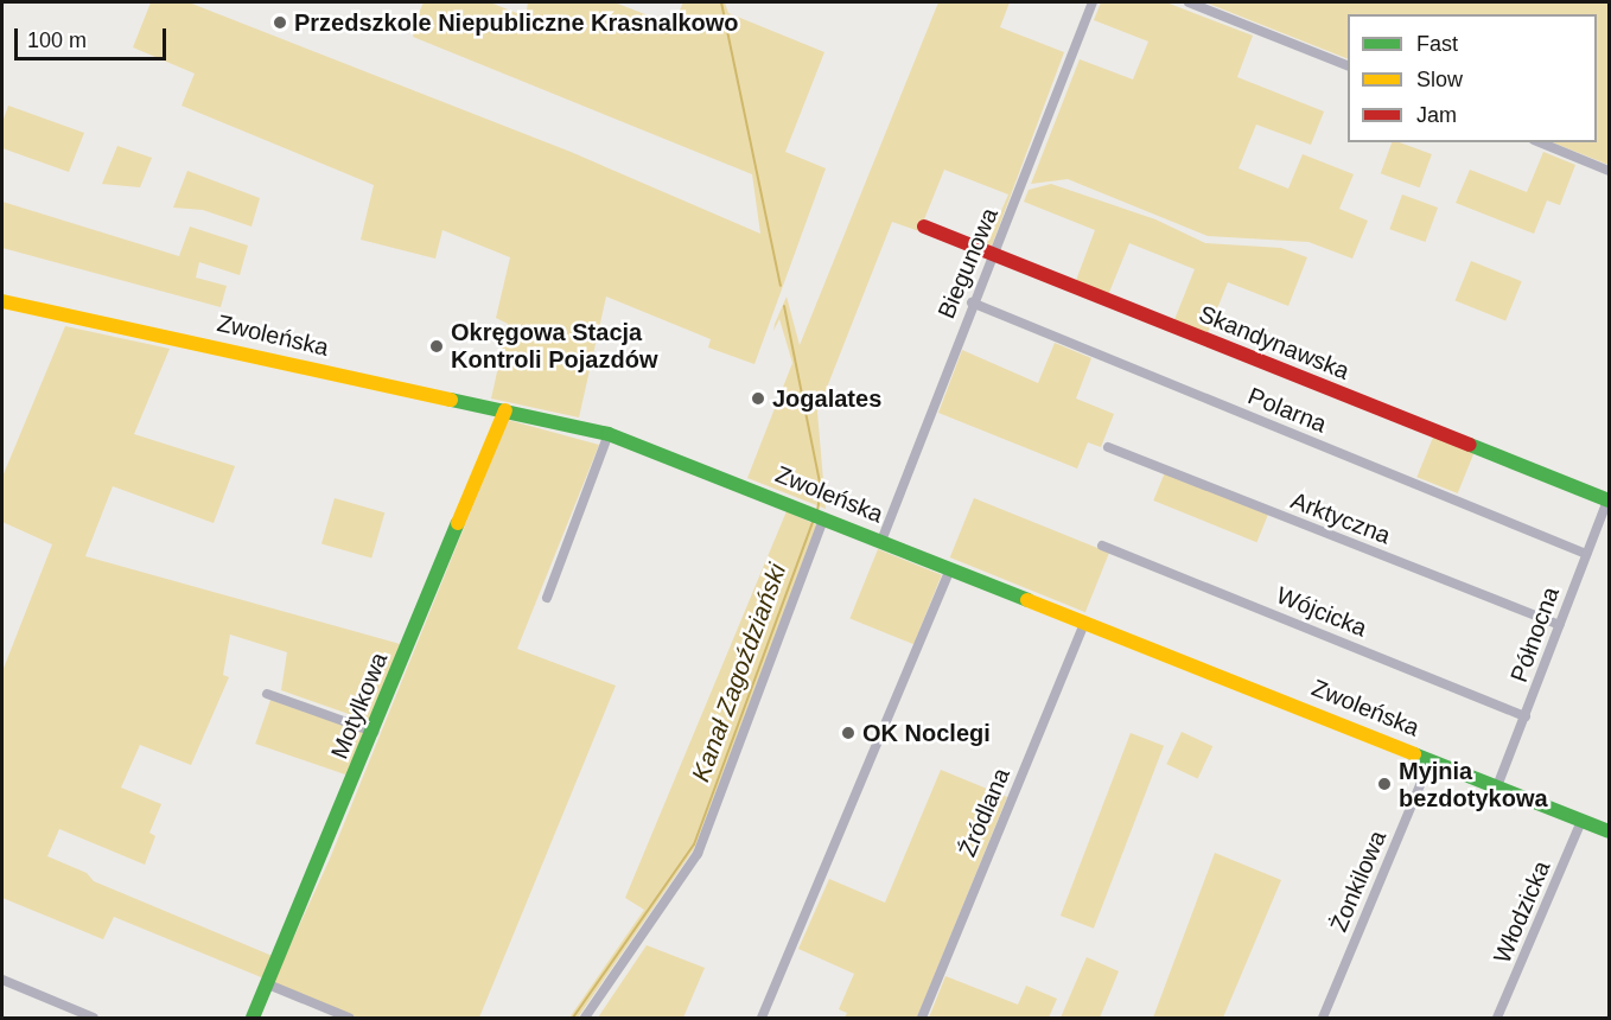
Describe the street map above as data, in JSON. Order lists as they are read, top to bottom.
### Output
{
  "streets": {
    "street": [
      "Biegunowa",
      "Zwoleńska",
      "Skandynawska",
      "Polarna",
      "Arktyczna",
      "Wójcicka",
      "Północna",
      "Motylkowa",
      "Źródlana",
      "Żonkilowa",
      "Włodzicka"
    ]
  },
  "crossings": [
    ["Biegunowa", "Zwoleńska"],
    ["Biegunowa", "Skandynawska"],
    ["Biegunowa", "Polarna"],
    ["Zwoleńska", "Północna"],
    ["Zwoleńska", "Motylkowa"],
    ["Zwoleńska", "Źródlana"],
    ["Zwoleńska", "Żonkilowa"],
    ["Zwoleńska", "Włodzicka"],
    ["Skandynawska", "Północna"],
    ["Polarna", "Północna"],
    ["Arktyczna", "Północna"],
    ["Wójcicka", "Północna"]
  ],
  "water": ["Kanał Zagoździański"],
  "places": [
    "Przedszkole Niepubliczne Krasnalkowo",
    "Okręgowa Stacja Kontroli Pojazdów",
    "Jogalates",
    "OK Noclegi",
    "Myjnia bezdotykowa"
  ],
  "legend": ["Fast", "Slow", "Jam"],
  "scale_bar": "100 m"
}
